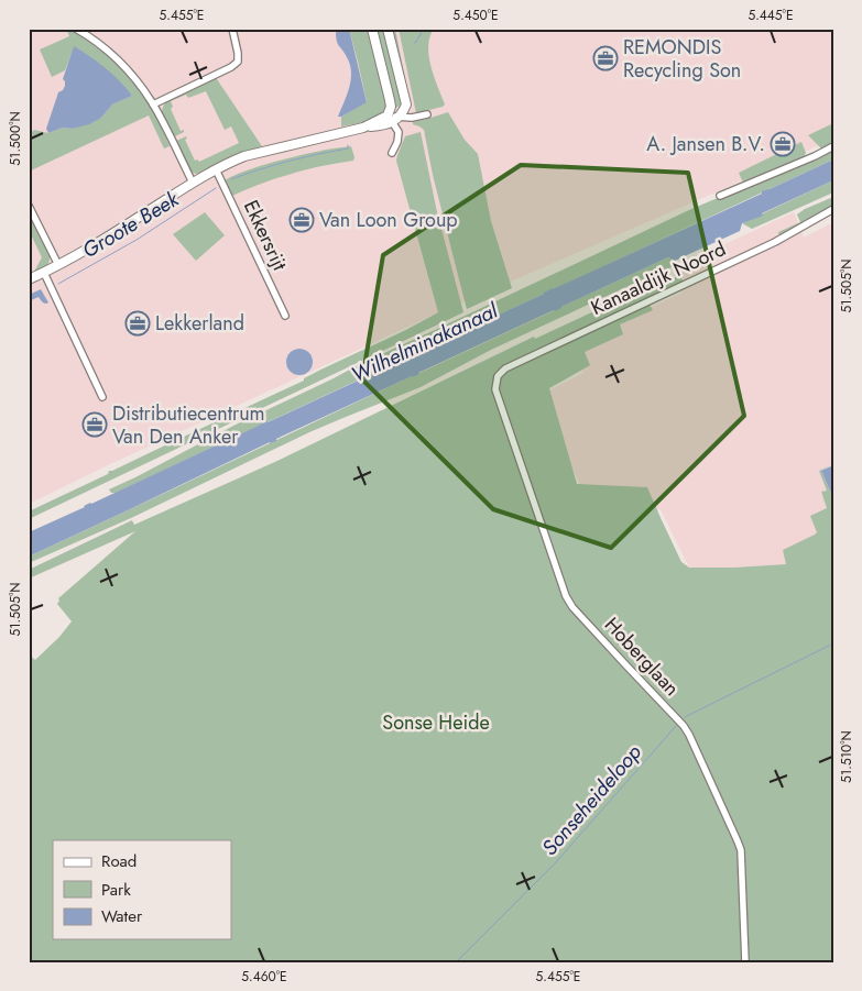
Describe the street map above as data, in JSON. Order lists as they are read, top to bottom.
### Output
{
  "streets": {
    "street": ["Ekkersrijt", "Kanaaldijk Noord", "Hoberglaan"]
  },
  "crossings": [
    ["Kanaaldijk Noord", "Hoberglaan"]
  ],
  "water": ["Groote Beek", "Wilhelminakanaal", "Sonseheideloop"],
  "parks": ["Sonse Heide"],
  "places": {
    "office": [
      "REMONDIS Recycling Son",
      "A. Jansen B.V.",
      "Van Loon Group",
      "Lekkerland",
      "Distributiecentrum Van Den Anker"
    ]
  },
  "legend": ["Road", "Park", "Water"],
  "coordinates": [
    "5.455°E",
    "5.450°E",
    "5.445°E",
    "51.500°N",
    "51.505°N",
    "51.510°N",
    "5.460°E"
  ]
}
